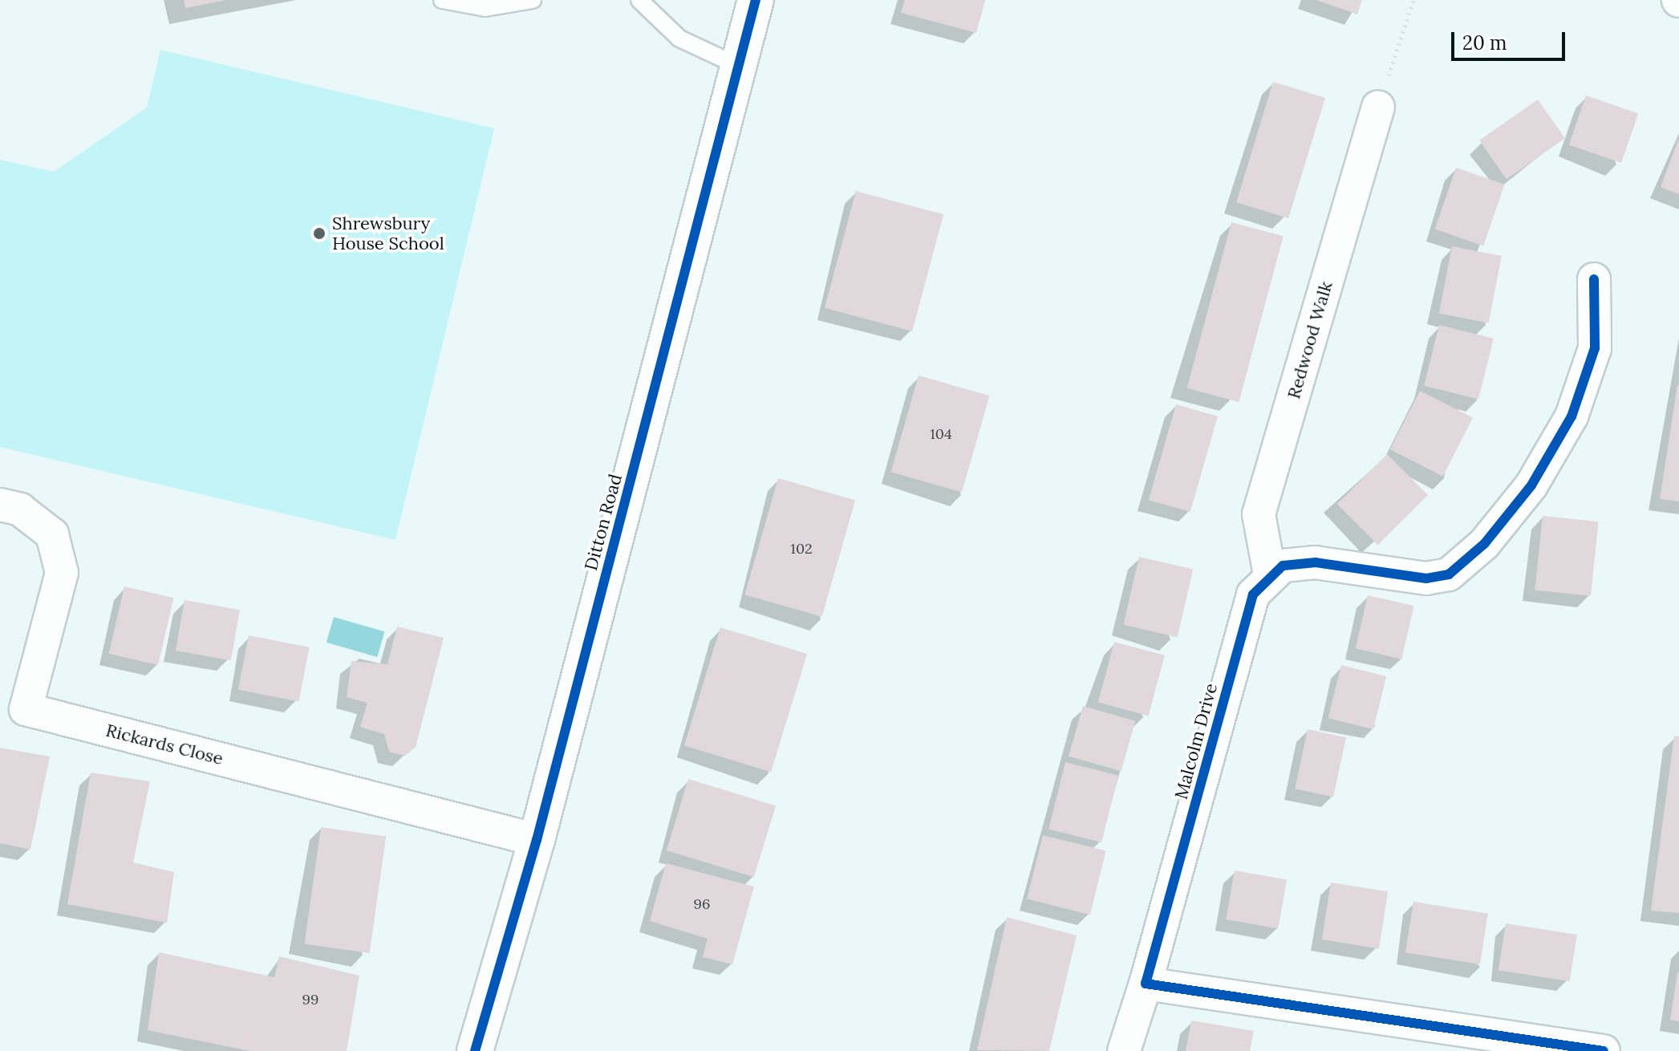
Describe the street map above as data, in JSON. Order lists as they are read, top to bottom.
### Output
{
  "streets": {
    "street": [
      "Redwood Walk",
      "Ditton Road",
      "Malcolm Drive",
      "Rickards Close"
    ]
  },
  "crossings": [
    ["Redwood Walk", "Malcolm Drive"],
    ["Ditton Road", "Rickards Close"]
  ],
  "places": ["Shrewsbury House School"],
  "house_numbers": [
    "104",
    "102",
    "96",
    "99"
  ],
  "scale_bar": "20 m"
}
